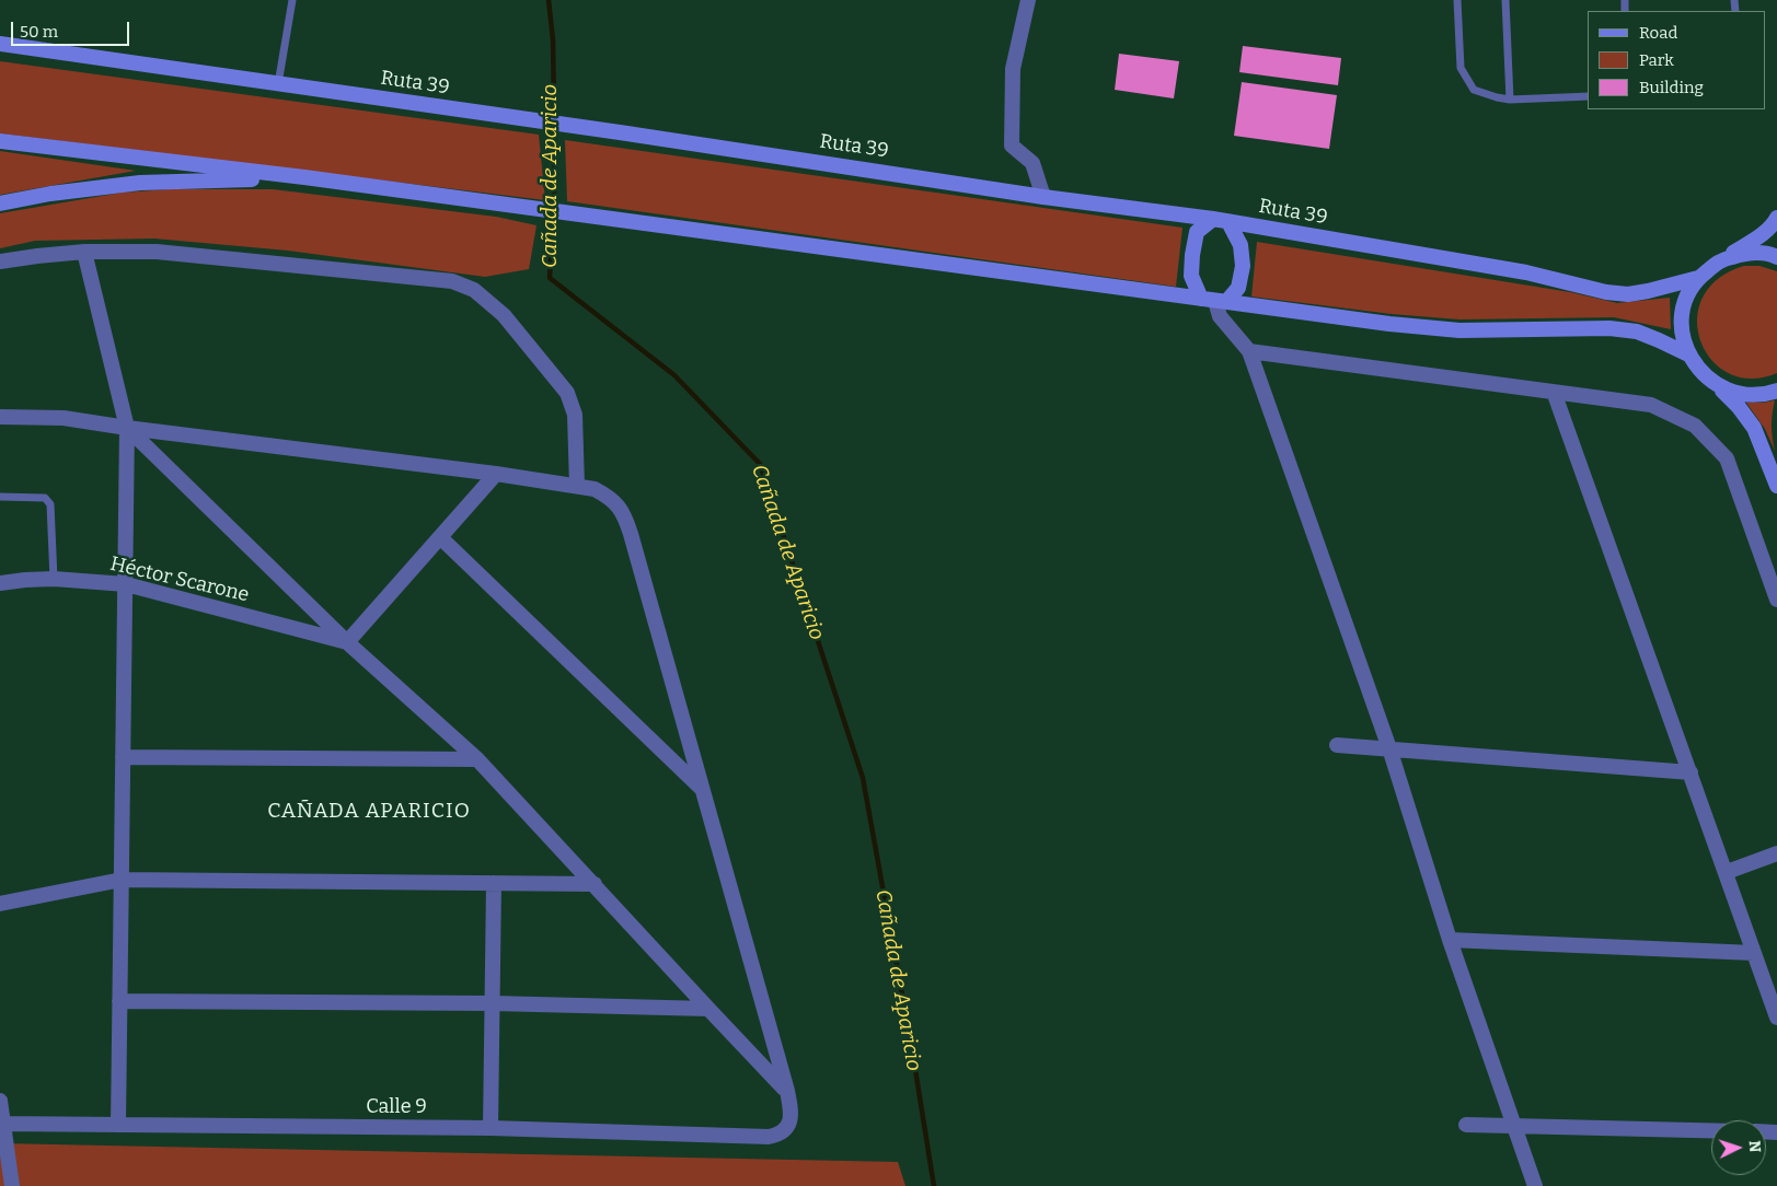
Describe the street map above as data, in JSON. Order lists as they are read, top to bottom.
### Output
{
  "streets": {
    "main road": ["Ruta 39"],
    "street": ["Héctor Scarone", "Calle 9"]
  },
  "districts": ["CAÑADA APARICIO"],
  "water": ["Cañada de Aparicio"],
  "legend": ["Road", "Park", "Building"],
  "scale_bar": "50 m",
  "north": "right"
}
